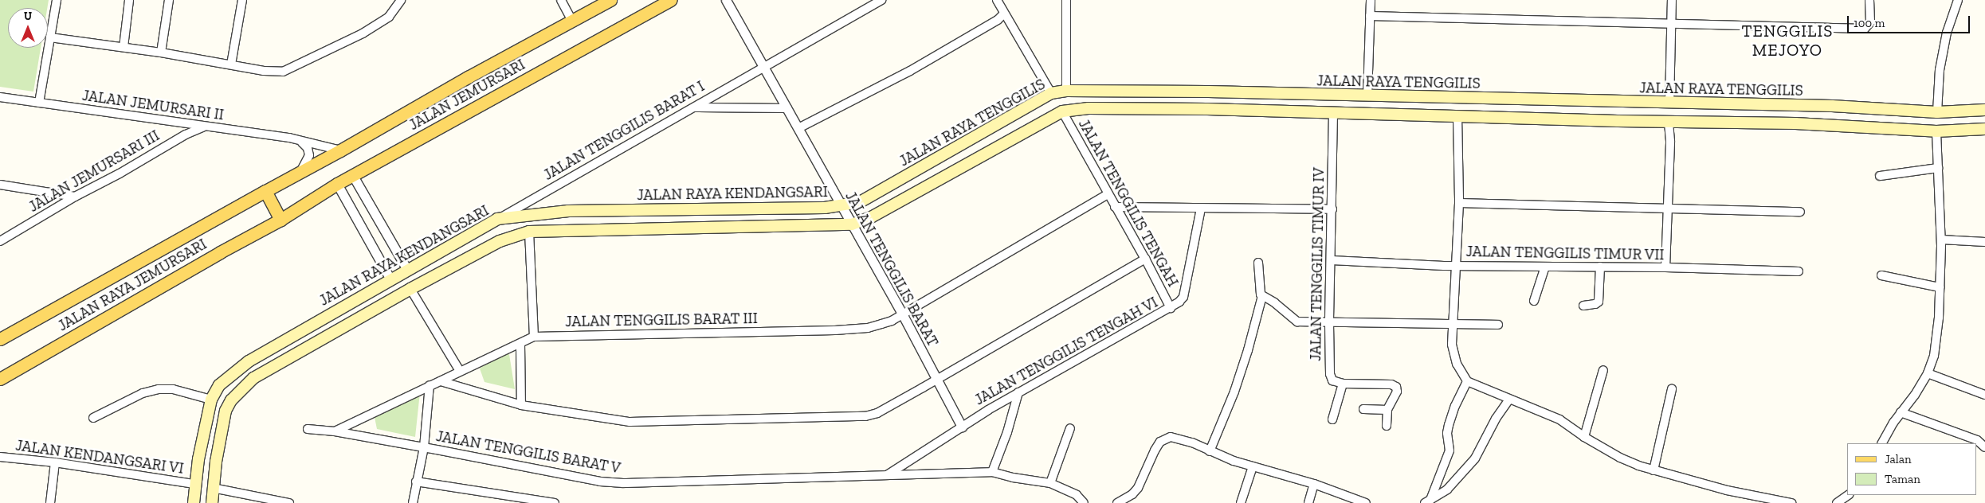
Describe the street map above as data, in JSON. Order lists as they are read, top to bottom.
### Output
{
  "streets": {
    "main road": [
      "JALAN RAYA TENGGILIS",
      "JALAN JEMURSARI",
      "JALAN RAYA KENDANGSARI",
      "JALAN RAYA JEMURSARI"
    ],
    "street": [
      "JALAN JEMURSARI II",
      "JALAN TENGGILIS BARAT I",
      "JALAN JEMURSARI III",
      "JALAN TENGGILIS TENGAH",
      "JALAN TENGGILIS TIMUR VII",
      "JALAN TENGGILIS TIMUR IV",
      "JALAN TENGGILIS BARAT",
      "JALAN TENGGILIS BARAT III",
      "JALAN TENGGILIS TENGAH VI",
      "JALAN TENGGILIS BARAT V",
      "JALAN KENDANGSARI VI"
    ]
  },
  "crossings": [
    ["JALAN RAYA TENGGILIS", "JALAN RAYA KENDANGSARI"],
    ["JALAN RAYA TENGGILIS", "JALAN TENGGILIS BARAT"],
    ["JALAN JEMURSARI", "JALAN JEMURSARI II"],
    ["JALAN JEMURSARI", "JALAN RAYA JEMURSARI"],
    ["JALAN JEMURSARI II", "JALAN JEMURSARI III"],
    ["JALAN TENGGILIS BARAT I", "JALAN RAYA KENDANGSARI"],
    ["JALAN TENGGILIS BARAT I", "JALAN TENGGILIS BARAT"],
    ["JALAN RAYA KENDANGSARI", "JALAN TENGGILIS BARAT"],
    ["JALAN RAYA KENDANGSARI", "JALAN KENDANGSARI VI"],
    ["JALAN TENGGILIS TENGAH", "JALAN TENGGILIS BARAT III"],
    ["JALAN TENGGILIS TENGAH", "JALAN TENGGILIS TENGAH VI"],
    ["JALAN TENGGILIS TIMUR VII", "JALAN TENGGILIS TIMUR IV"],
    ["JALAN TENGGILIS BARAT", "JALAN TENGGILIS BARAT III"],
    ["JALAN TENGGILIS BARAT", "JALAN TENGGILIS TENGAH VI"],
    ["JALAN TENGGILIS BARAT III", "JALAN TENGGILIS BARAT V"],
    ["JALAN TENGGILIS TENGAH VI", "JALAN TENGGILIS BARAT V"]
  ],
  "districts": ["TENGGILIS MEJOYO"],
  "legend": ["Jalan", "Taman"],
  "scale_bar": "100 m",
  "north": "top"
}
